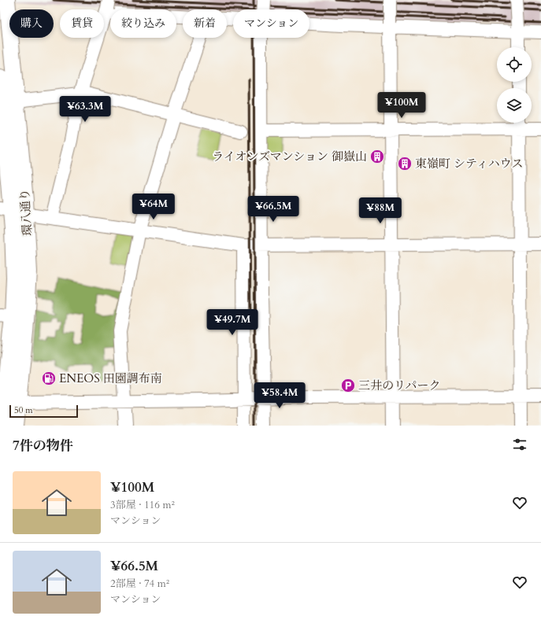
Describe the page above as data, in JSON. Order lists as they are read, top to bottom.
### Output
{
  "streets": {
    "main road": ["環八通り"]
  },
  "places": {
    "building": ["ライオンズマンション 御嶽山", "東嶺町 シティハウス"],
    "fuel station": ["ENEOS 田園調布南"],
    "parking": ["三井のリパーク"]
  },
  "scale_bar": "50 m",
  "page": {
    "chip": [
      "購入",
      "賃貸",
      "絞り込み",
      "新着",
      "マンション"
    ],
    "price": [
      "¥100M",
      "¥63.3M",
      "¥64M",
      "¥66.5M",
      "¥88M",
      "¥49.7M",
      "¥58.4M"
    ],
    "scale": "50 m",
    "heading": "7件の物件",
    "list": [
      {
        "name": "¥100M",
        "note": "3部屋 · 116 m² · マンション"
      },
      {
        "name": "¥66.5M",
        "note": "2部屋 · 74 m² · マンション"
      }
    ]
  }
}
